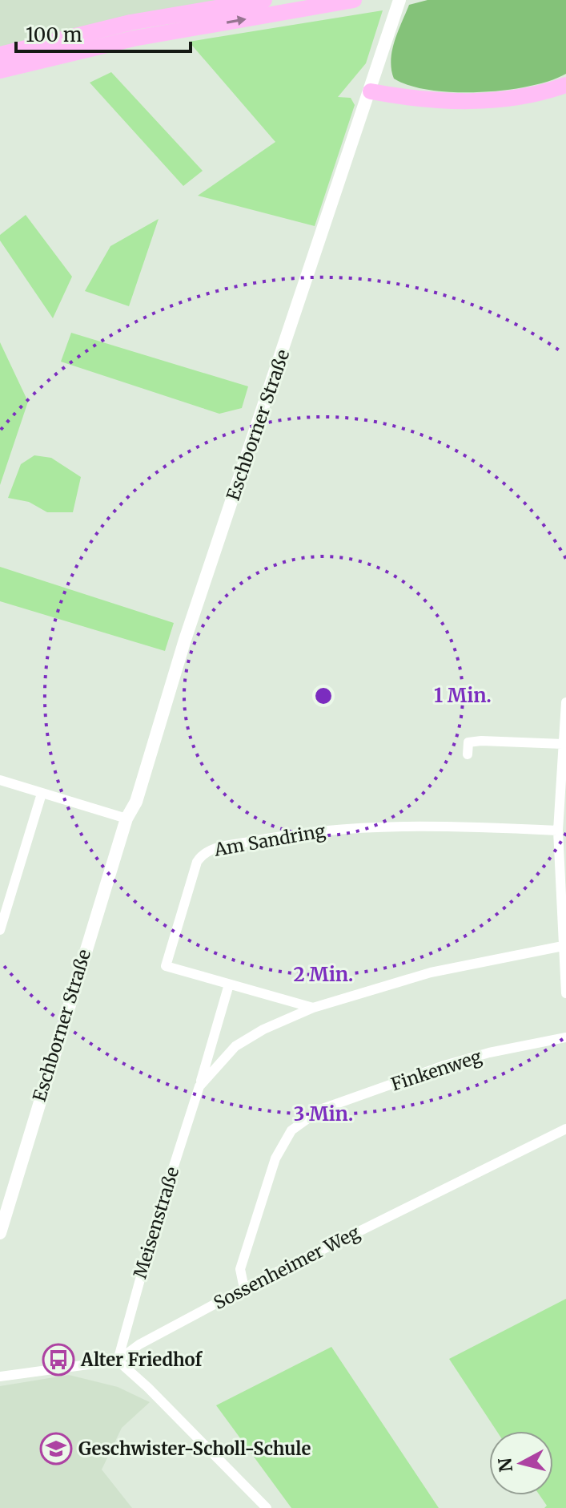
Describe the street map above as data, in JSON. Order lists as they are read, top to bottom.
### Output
{
  "streets": {
    "street": [
      "Eschborner Straße",
      "Am Sandring",
      "Finkenweg",
      "Meisenstraße",
      "Sossenheimer Weg"
    ]
  },
  "crossings": [
    ["Am Sandring", "Meisenstraße"],
    ["Finkenweg", "Sossenheimer Weg"],
    ["Meisenstraße", "Sossenheimer Weg"]
  ],
  "places": {
    "bus stop": ["Alter Friedhof"],
    "school or university": ["Geschwister-Scholl-Schule"]
  },
  "scale_bar": "100 m",
  "north": "left",
  "rings": ["1 Min.", "2 Min.", "3 Min."]
}
